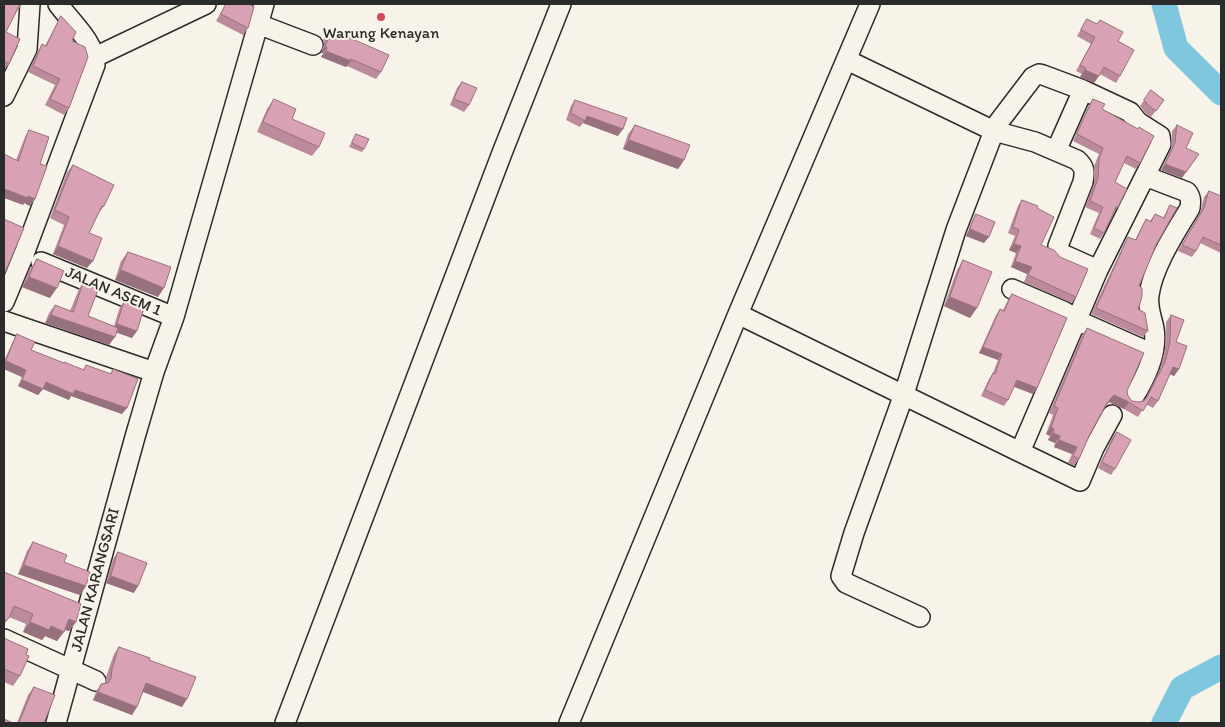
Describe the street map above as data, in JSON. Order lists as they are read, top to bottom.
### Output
{
  "streets": {
    "street": ["JALAN ASEM 1", "JALAN KARANGSARI"]
  },
  "crossings": [
    ["JALAN ASEM 1", "JALAN KARANGSARI"]
  ],
  "places": ["Warung Kenayan"]
}
